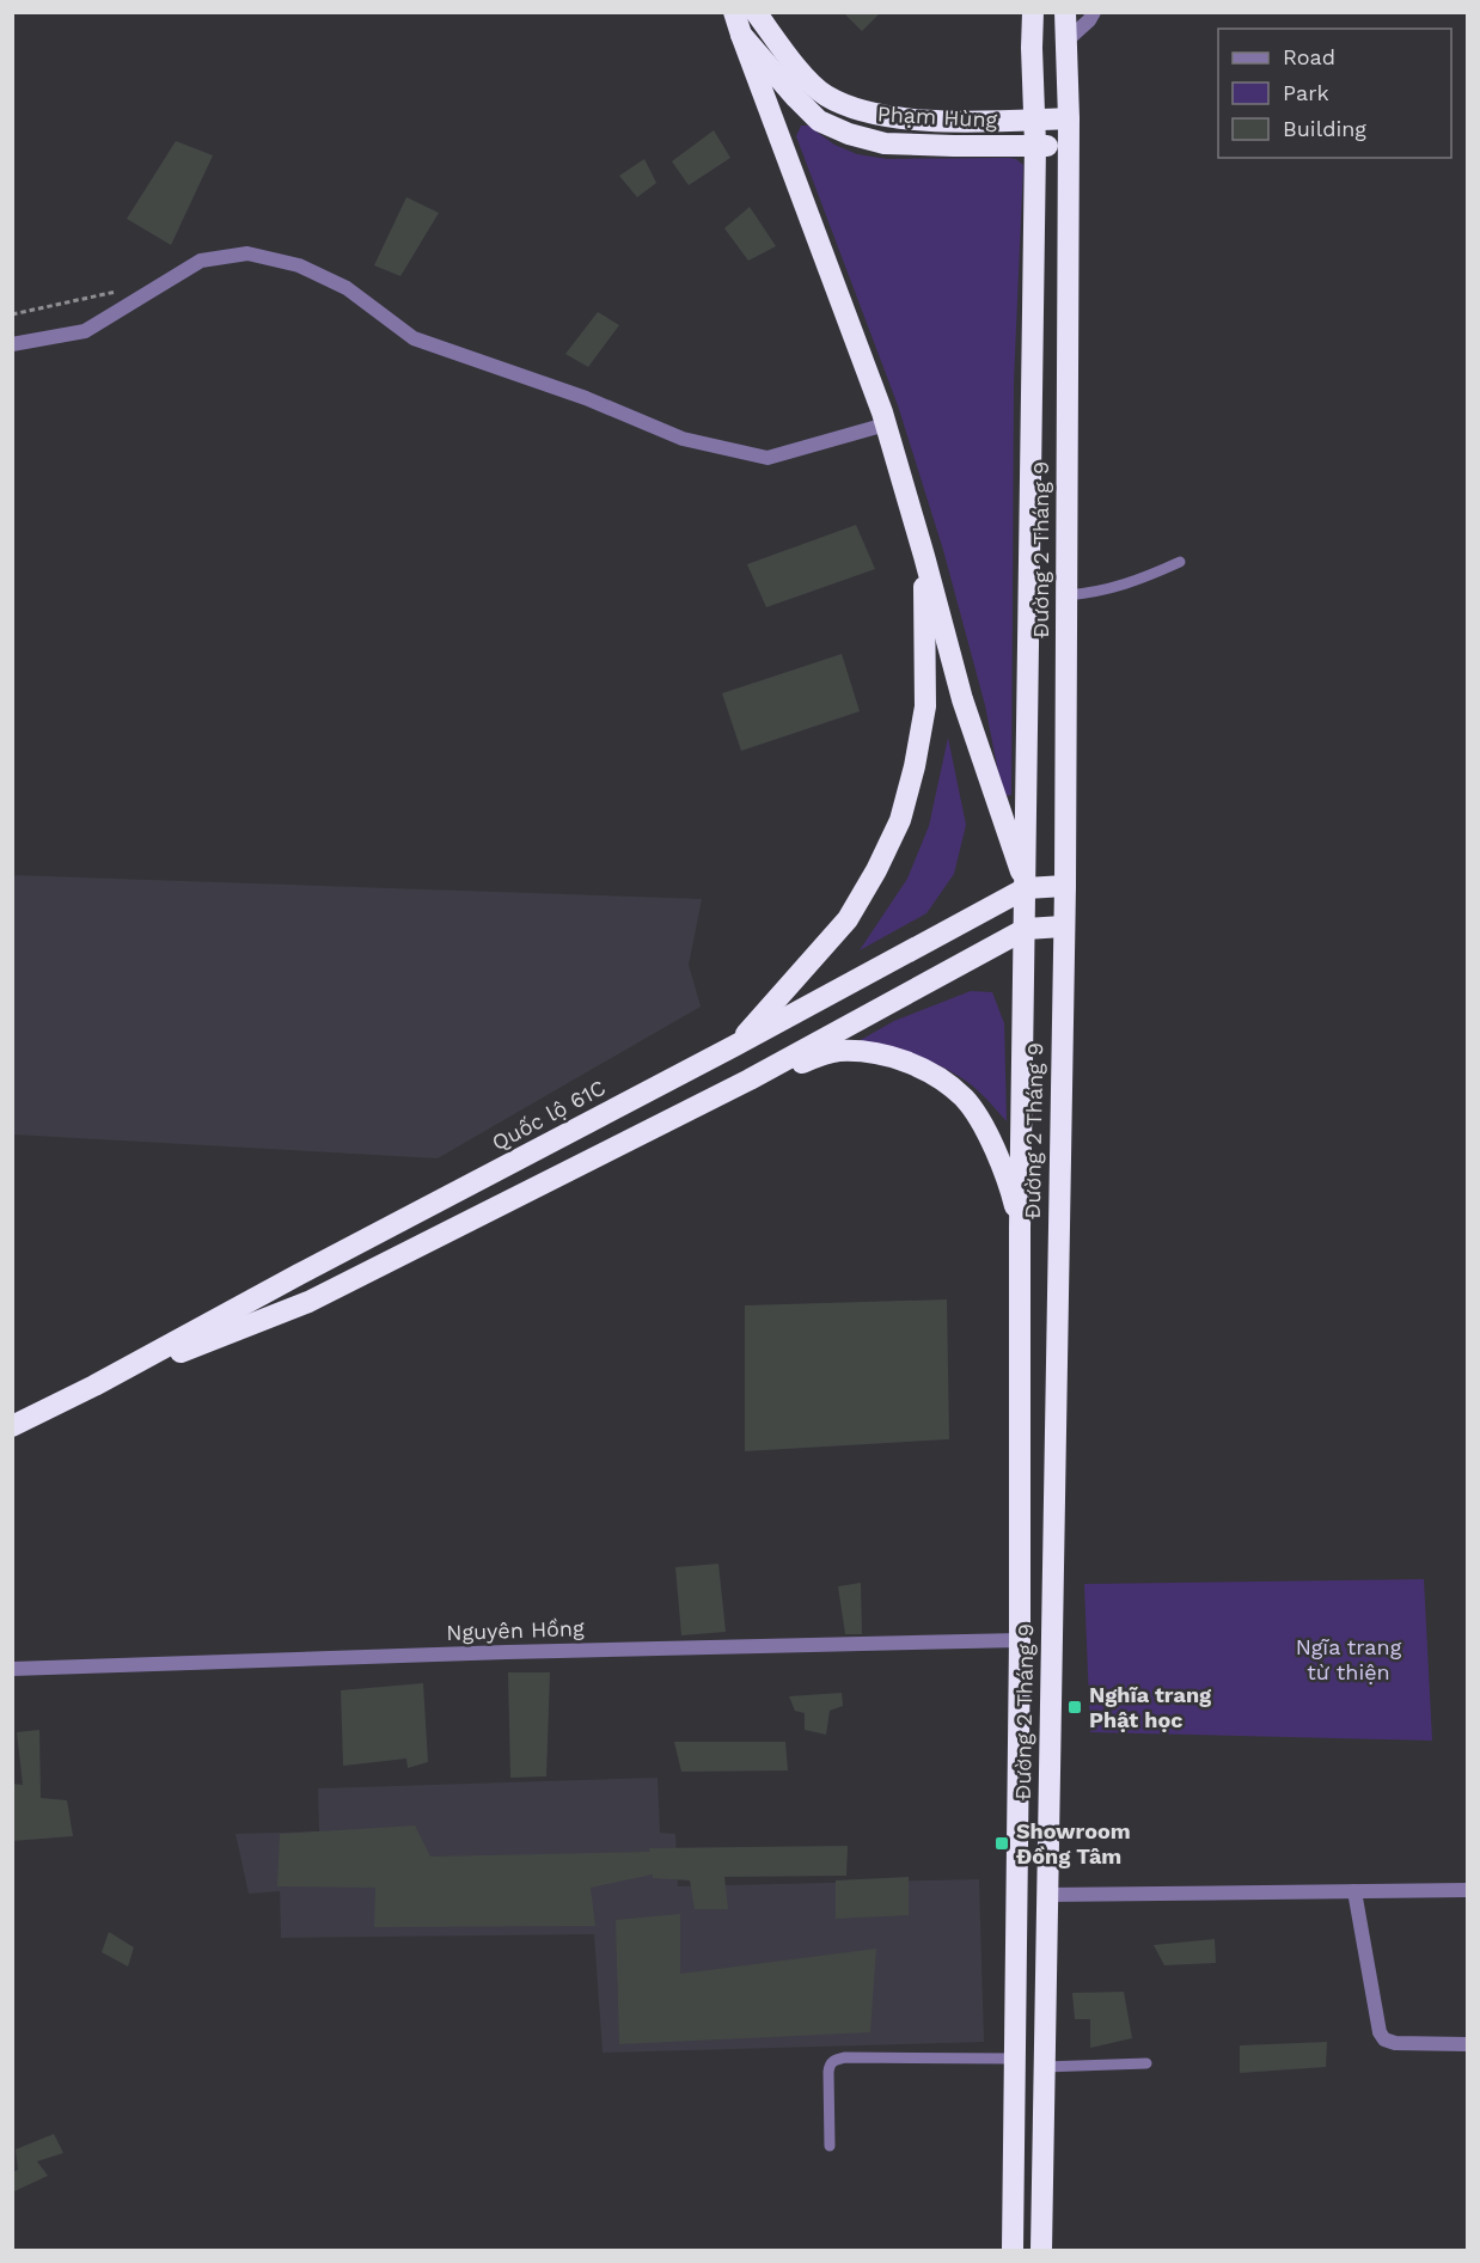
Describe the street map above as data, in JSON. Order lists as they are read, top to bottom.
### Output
{
  "streets": {
    "highway": ["Phạm Hùng", "Đường 2 Tháng 9", "Quốc lộ 61C"],
    "street": ["Nguyên Hồng"]
  },
  "crossings": [
    ["Phạm Hùng", "Đường 2 Tháng 9"],
    ["Đường 2 Tháng 9", "Quốc lộ 61C"],
    ["Đường 2 Tháng 9", "Nguyên Hồng"]
  ],
  "parks": ["Ngĩa trang từ thiện"],
  "places": {
    "transit": ["Nghĩa trang Phật học", "Showroom Đồng Tâm"]
  },
  "legend": ["Road", "Park", "Building"]
}
